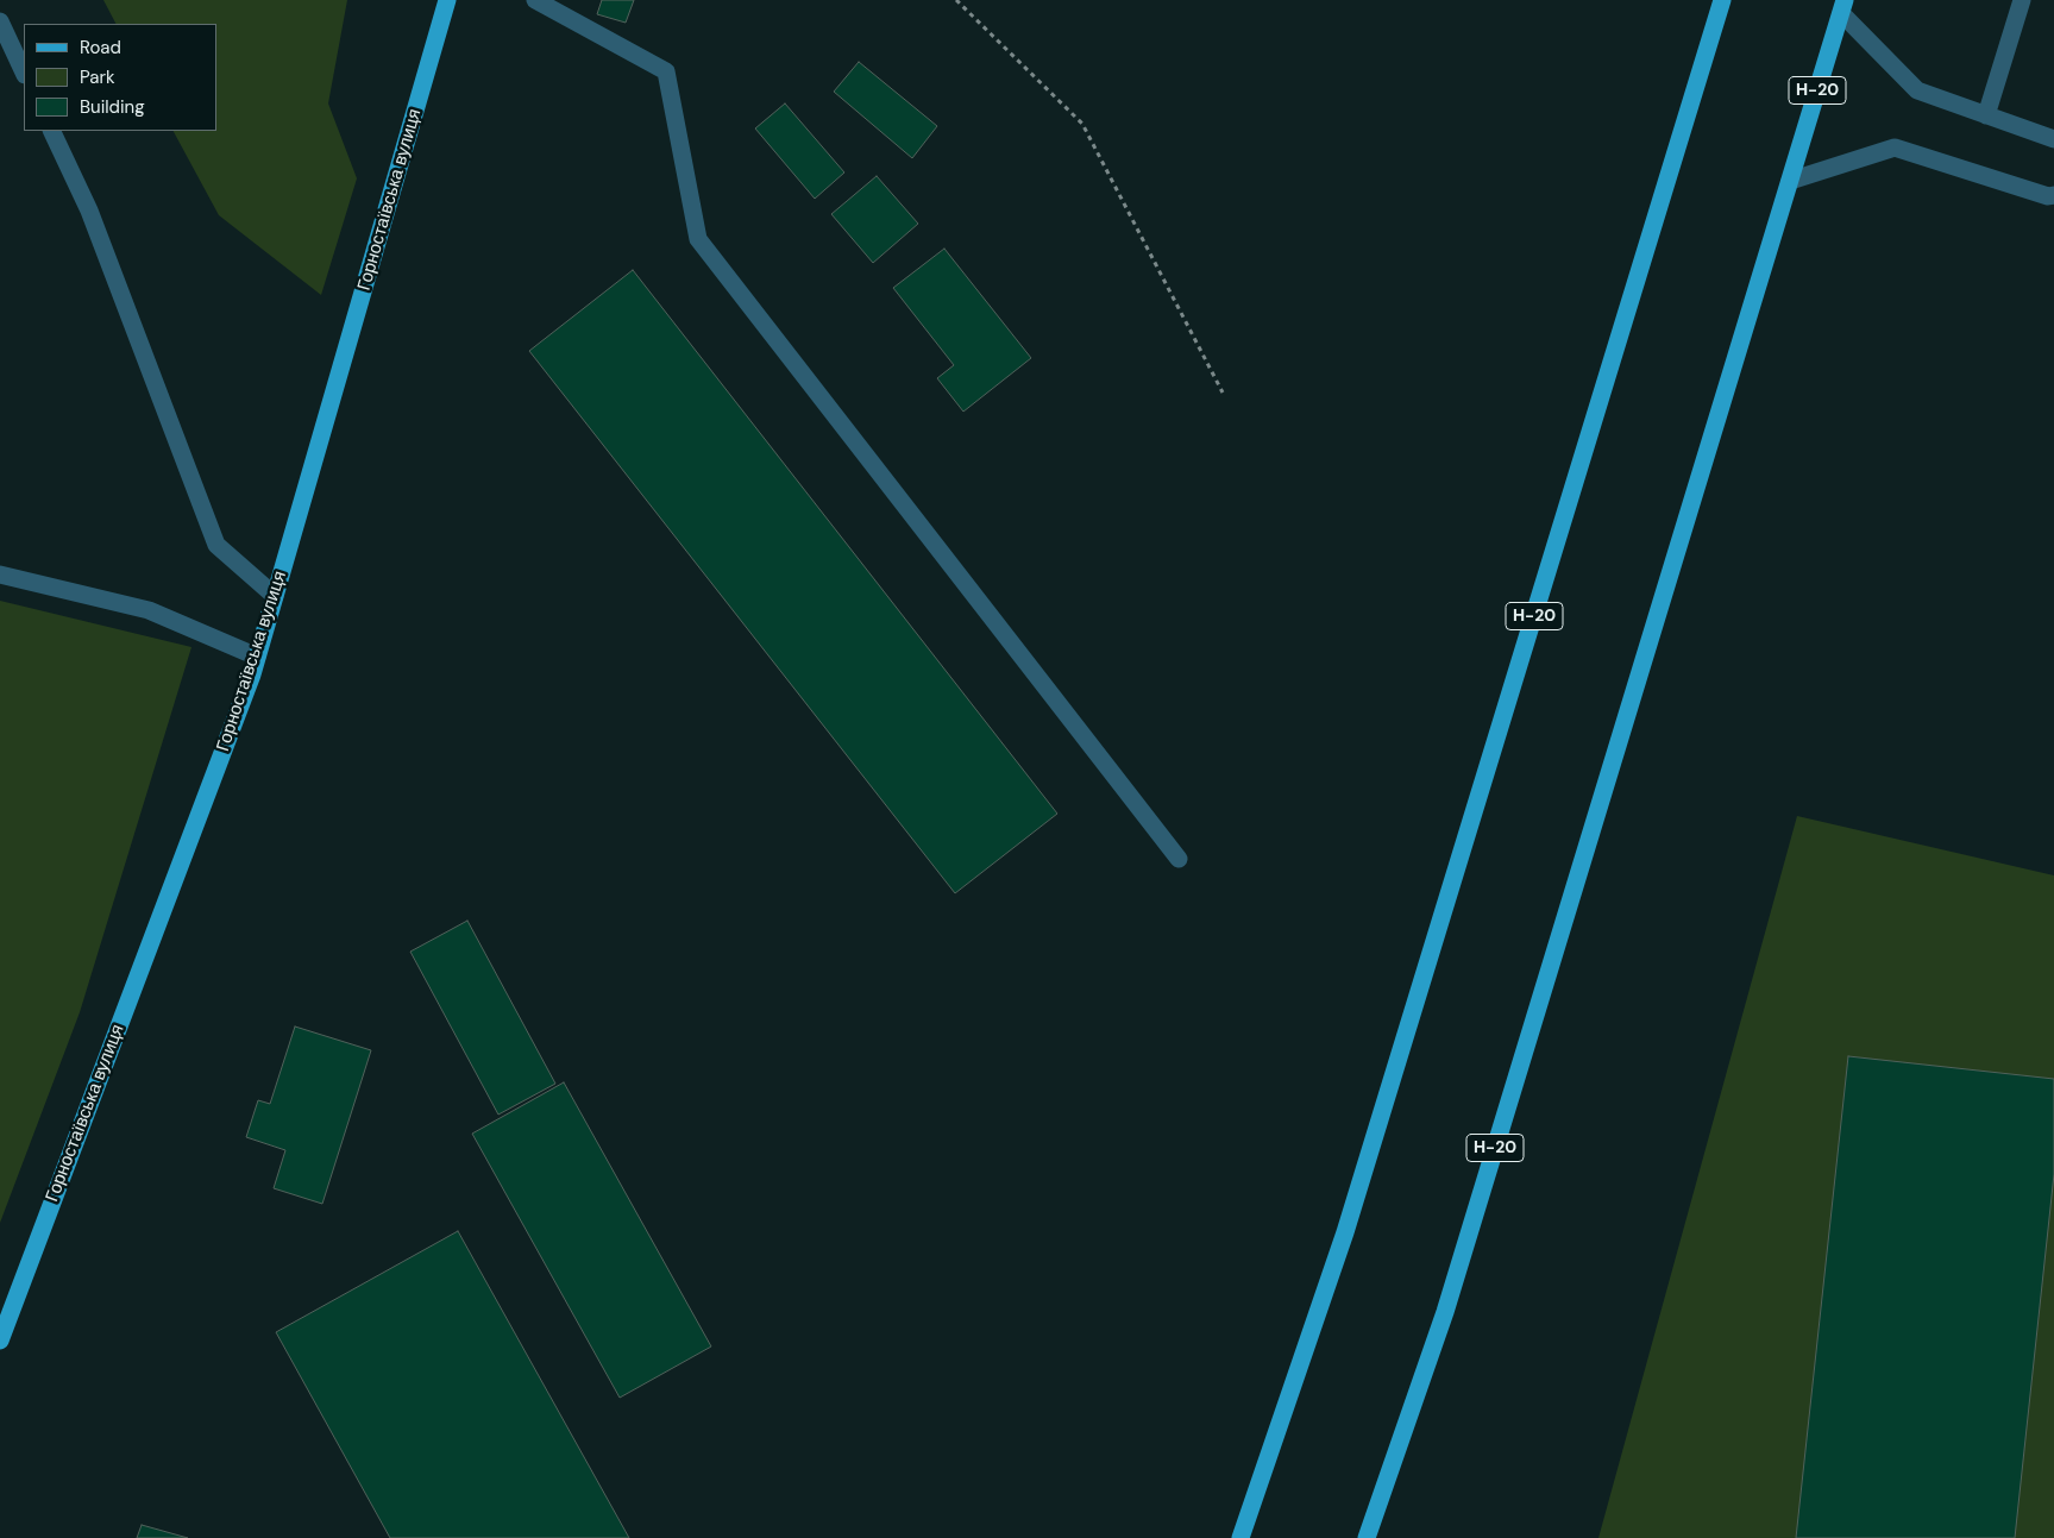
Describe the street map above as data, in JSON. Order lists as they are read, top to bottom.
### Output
{
  "streets": {
    "main road": ["Н-20", "Горностаївська вулиця"]
  },
  "legend": ["Road", "Park", "Building"]
}
